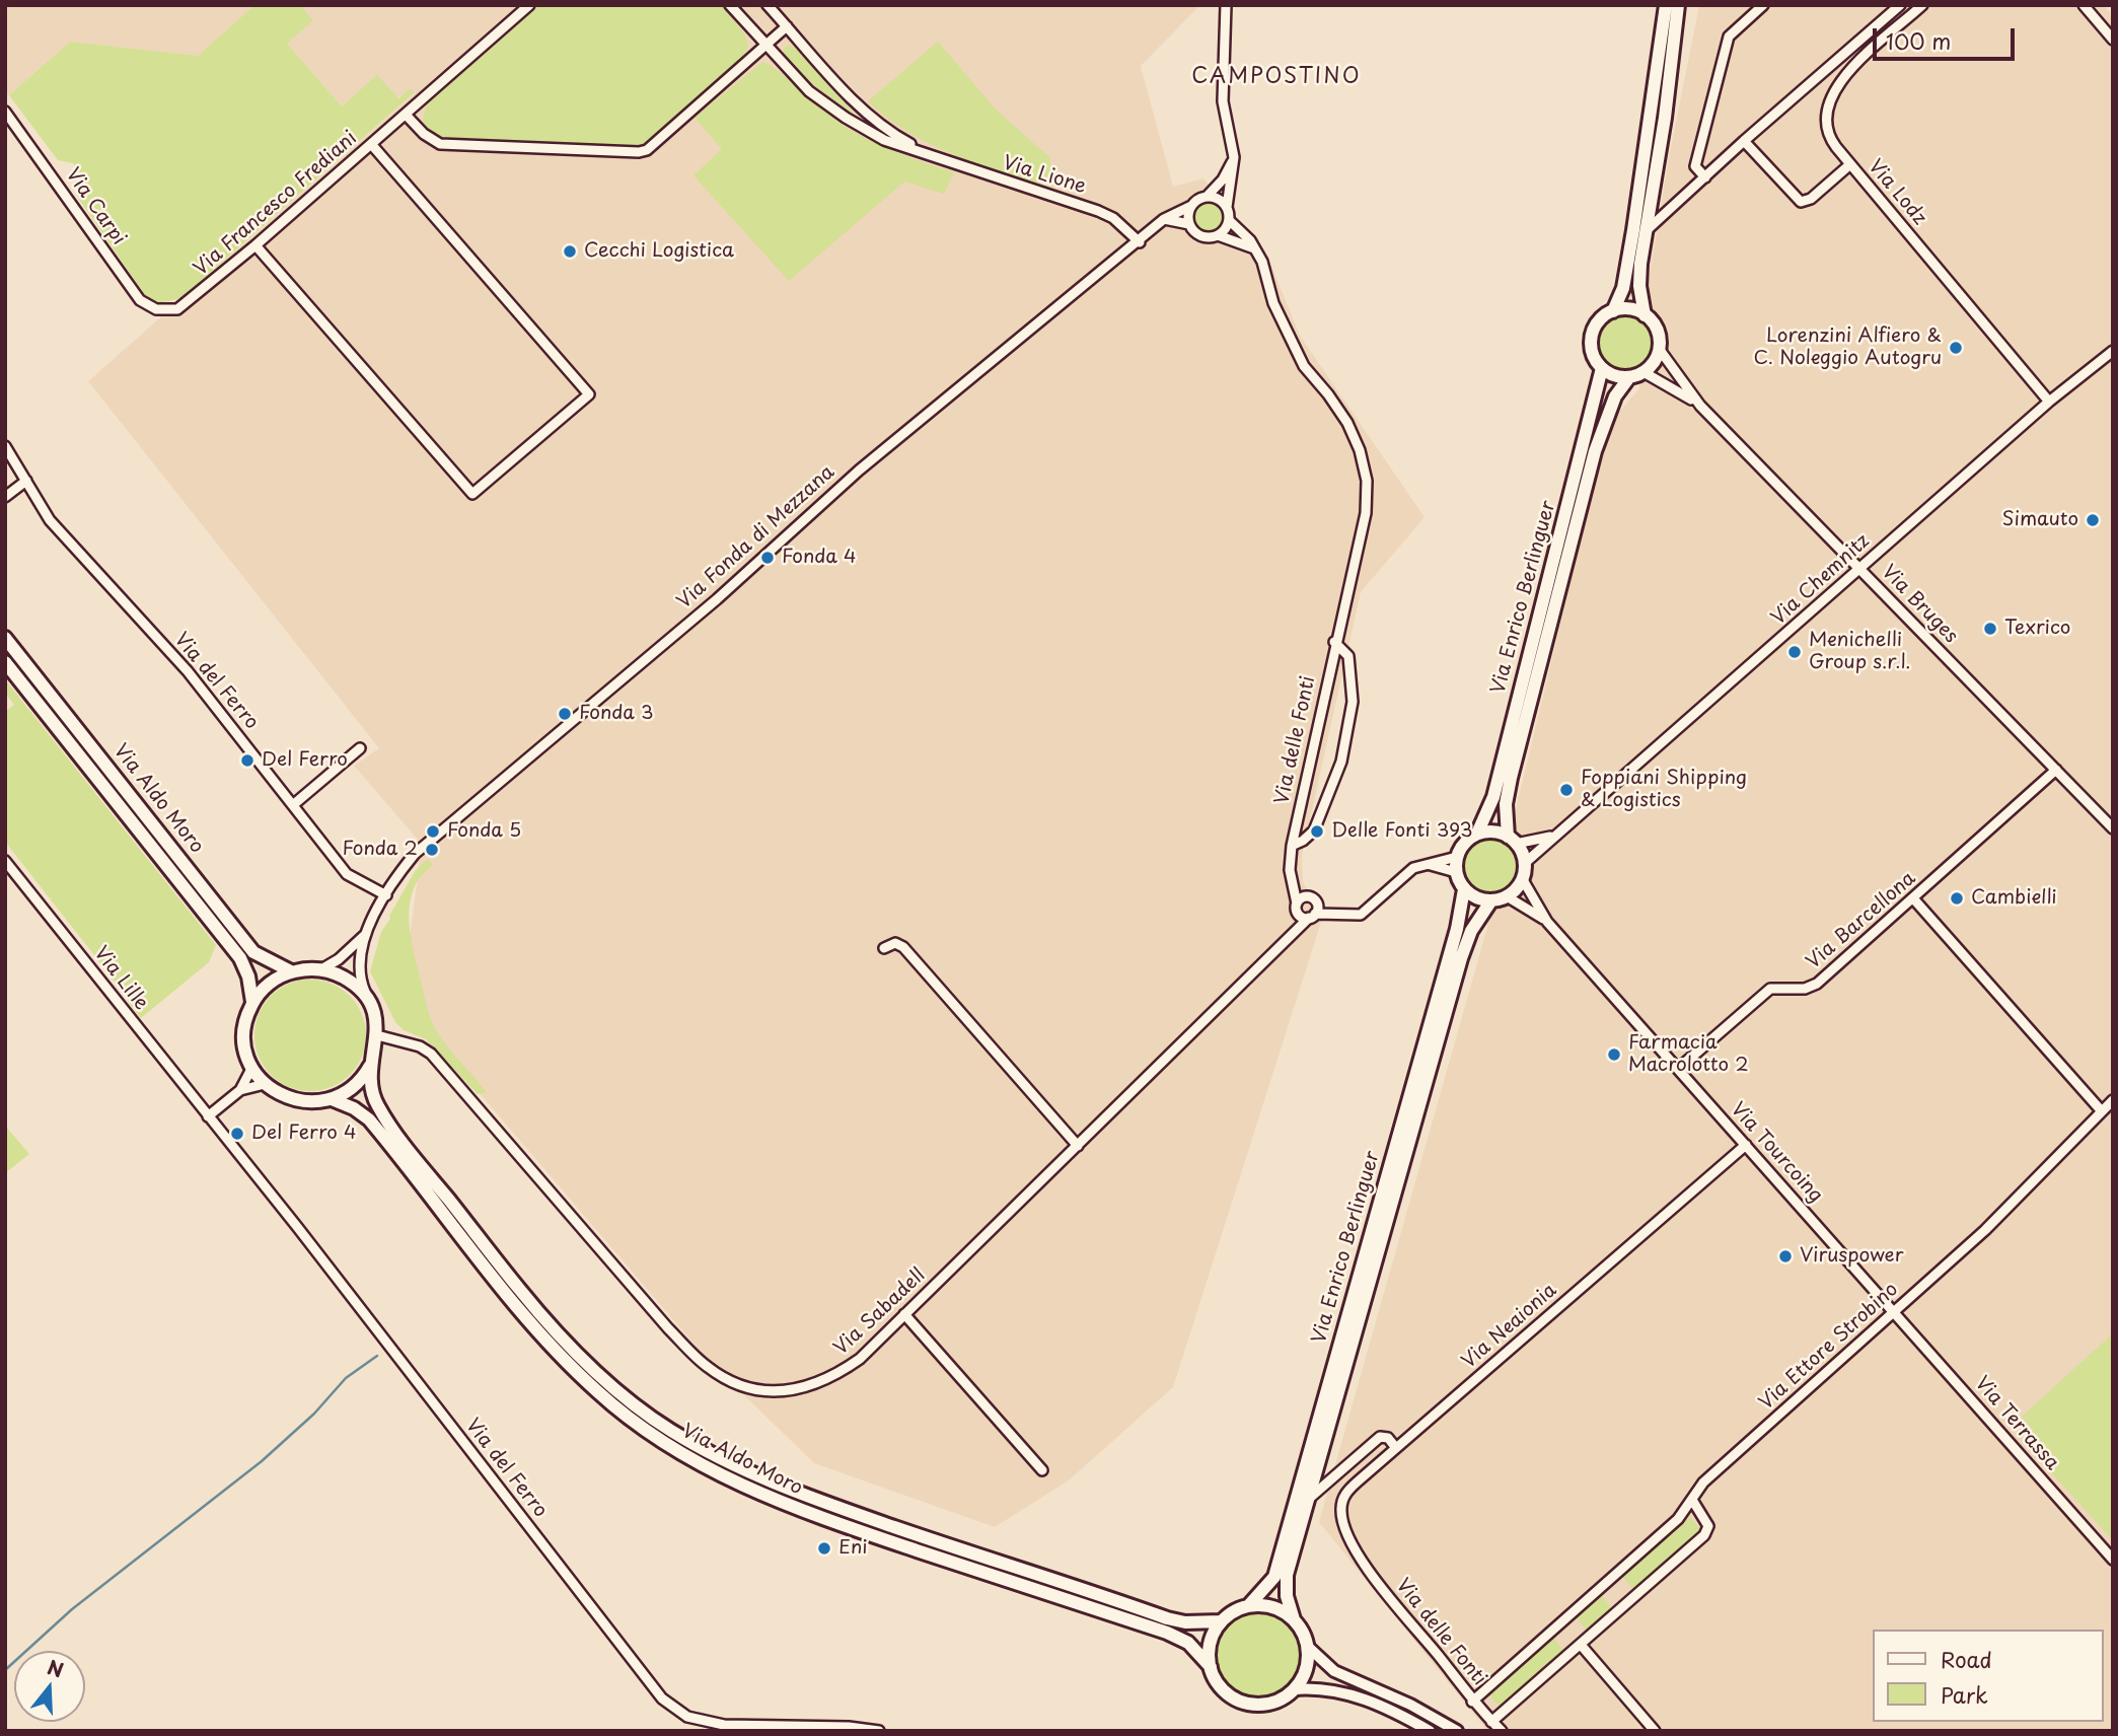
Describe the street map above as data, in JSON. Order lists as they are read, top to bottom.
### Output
{
  "streets": {
    "main road": ["Via Enrico Berlinguer", "Via Aldo Moro"],
    "street": [
      "Via Lione",
      "Via Lodz",
      "Via Francesco Frediani",
      "Via Carpi",
      "Via Fonda di Mezzana",
      "Via Chemnitz",
      "Via Bruges",
      "Via del Ferro",
      "Via delle Fonti",
      "Via Barcellona",
      "Via Lille",
      "Via Tourcoing",
      "Via Sabadell",
      "Via Neaionia",
      "Via Ettore Strobino",
      "Via Terrassa"
    ]
  },
  "crossings": [
    ["Via Lione", "Via Fonda di Mezzana"],
    ["Via Lodz", "Via Chemnitz"],
    ["Via Francesco Frediani", "Via Carpi"],
    ["Via Fonda di Mezzana", "Via del Ferro"],
    ["Via Fonda di Mezzana", "Via delle Fonti"],
    ["Via Chemnitz", "Via Enrico Berlinguer"],
    ["Via Chemnitz", "Via Bruges"],
    ["Via Chemnitz", "Via Tourcoing"],
    ["Via Enrico Berlinguer", "Via Bruges"],
    ["Via Enrico Berlinguer", "Via Aldo Moro"],
    ["Via Enrico Berlinguer", "Via Tourcoing"],
    ["Via Bruges", "Via Barcellona"],
    ["Via del Ferro", "Via Lille"],
    ["Via delle Fonti", "Via Neaionia"],
    ["Via delle Fonti", "Via Ettore Strobino"],
    ["Via Aldo Moro", "Via Sabadell"],
    ["Via Barcellona", "Via Tourcoing"],
    ["Via Tourcoing", "Via Neaionia"],
    ["Via Tourcoing", "Via Ettore Strobino"],
    ["Via Tourcoing", "Via Terrassa"],
    ["Via Ettore Strobino", "Via Terrassa"]
  ],
  "districts": ["CAMPOSTINO"],
  "places": [
    "Cecchi Logistica",
    "Lorenzini Alfiero & C. Noleggio Autogru",
    "Simauto",
    "Fonda 4",
    "Texrico",
    "Menichelli Group s.r.l.",
    "Fonda 3",
    "Del Ferro",
    "Foppiani Shipping & Logistics",
    "Fonda 5",
    "Delle Fonti 393",
    "Fonda 2",
    "Cambielli",
    "Farmacia Macrolotto 2",
    "Del Ferro 4",
    "Viruspower",
    "Eni"
  ],
  "legend": ["Road", "Park"],
  "scale_bar": "100 m",
  "north": "top"
}
